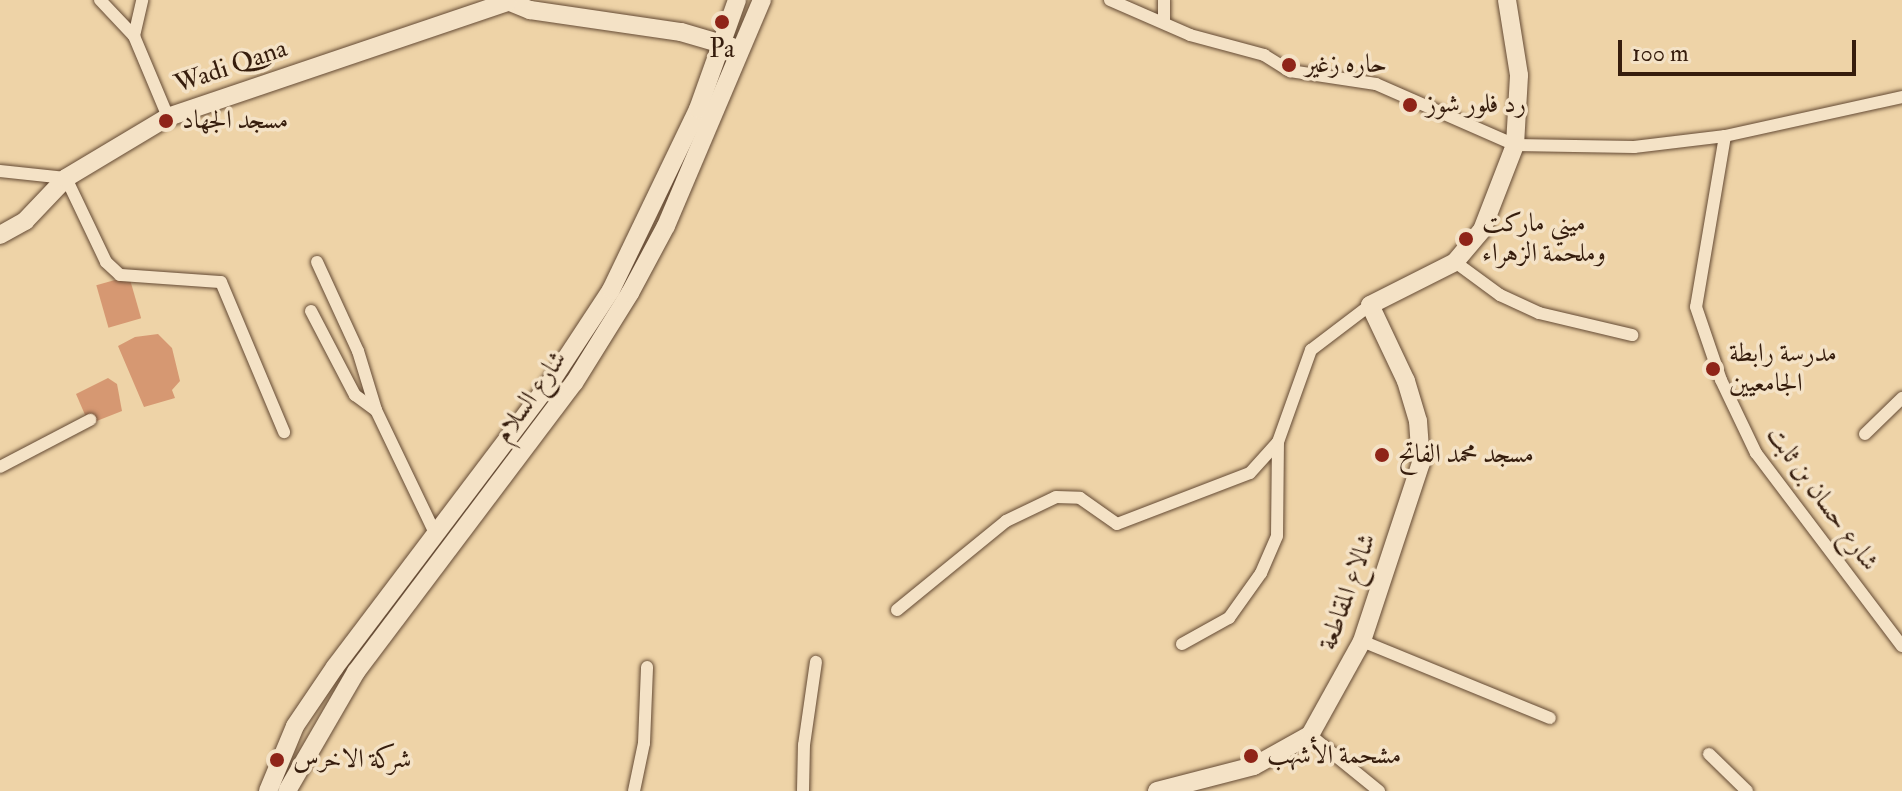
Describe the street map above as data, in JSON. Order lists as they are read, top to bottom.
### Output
{
  "streets": {
    "main road": ["Wadi Qana", "شارع السلام", "شالاع المقاطعة"],
    "street": ["شارع حسان بن ثابت"]
  },
  "places": [
    "Pa",
    "حاره زغير",
    "رد فلور شوز",
    "مسجد الجهاد",
    "ميني ماركت وملحمة الزهراء",
    "مدرسة رابطة الجامعيين",
    "مسجد محمد الفاتح",
    "مشحمة الأشهب",
    "شركة الاخرس"
  ],
  "scale_bar": "100 m"
}
